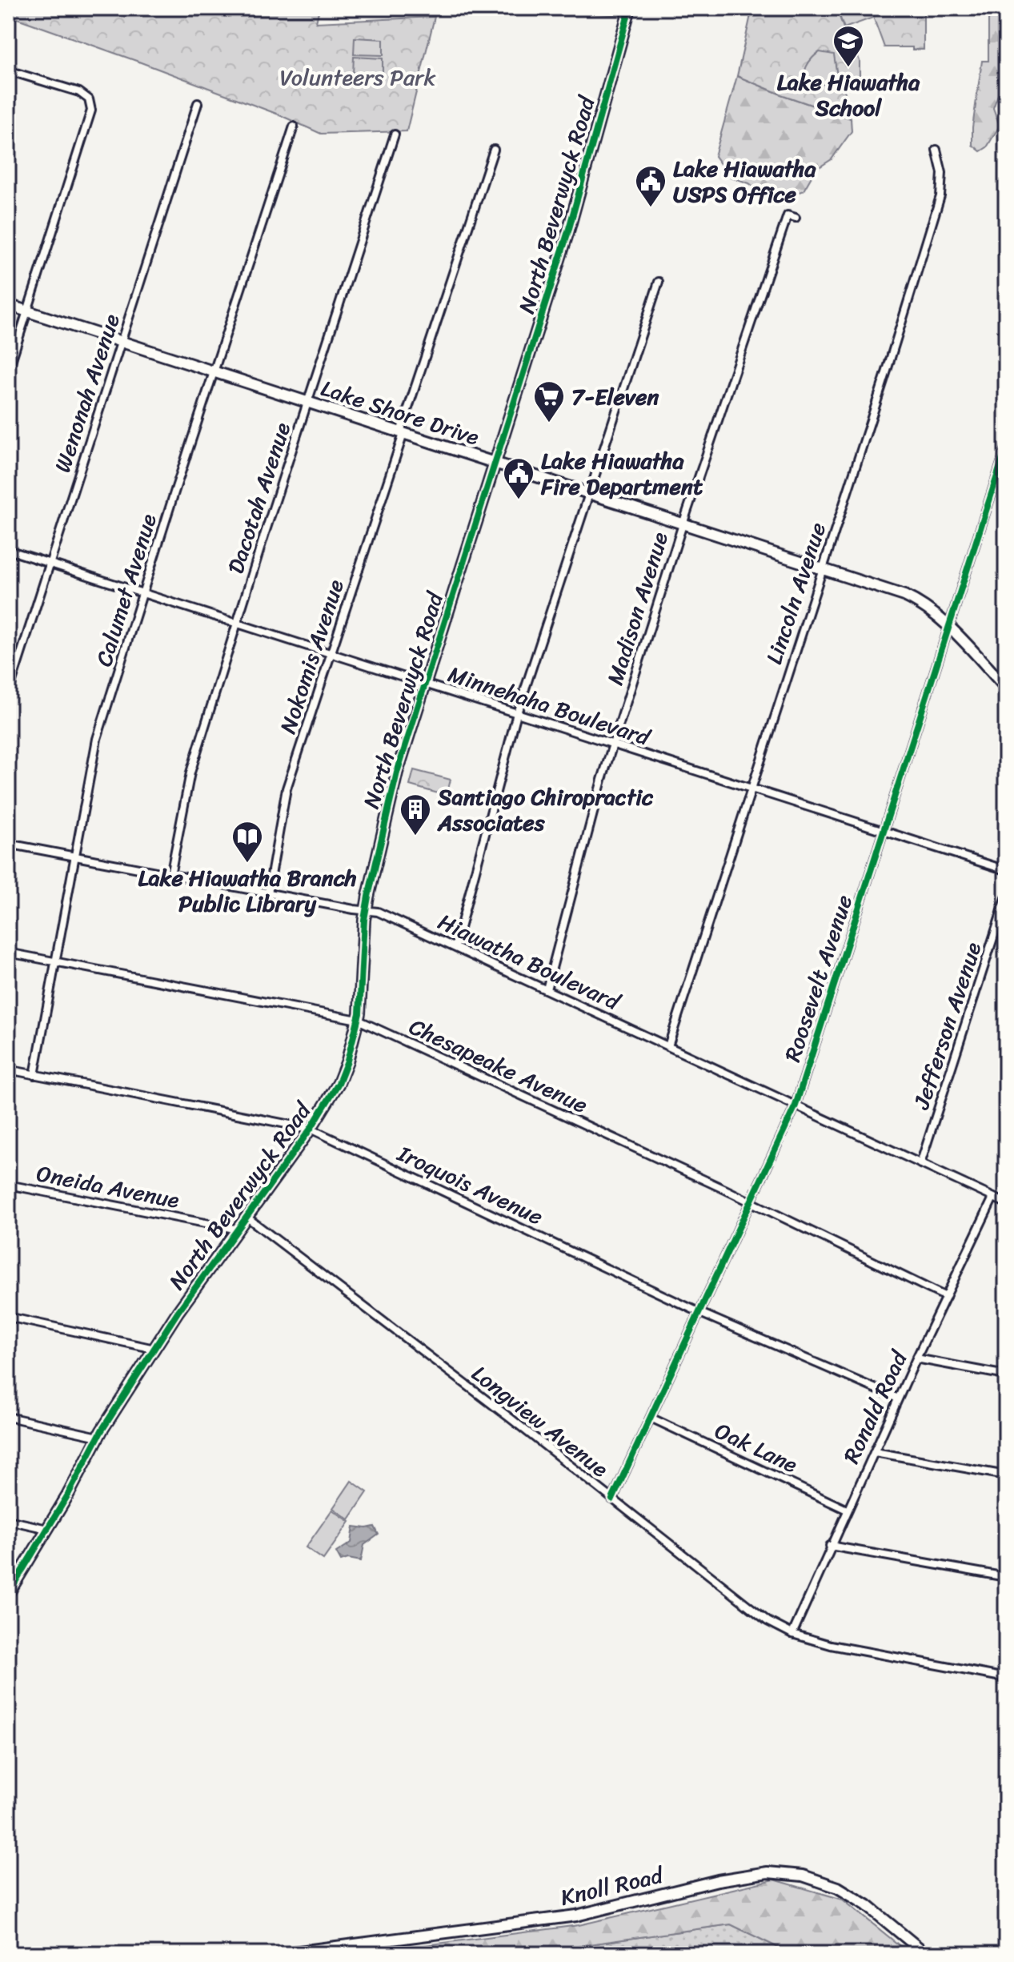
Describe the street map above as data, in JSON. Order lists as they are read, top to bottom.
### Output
{
  "streets": {
    "street": [
      "North Beverwyck Road",
      "Wenonah Avenue",
      "Lake Shore Drive",
      "Dacotah Avenue",
      "Calumet Avenue",
      "Lincoln Avenue",
      "Madison Avenue",
      "Nokomis Avenue",
      "Minnehaha Boulevard",
      "Hiawatha Boulevard",
      "Roosevelt Avenue",
      "Jefferson Avenue",
      "Chesapeake Avenue",
      "Iroquois Avenue",
      "Oneida Avenue",
      "Ronald Road",
      "Longview Avenue",
      "Oak Lane",
      "Knoll Road"
    ]
  },
  "crossings": [
    ["North Beverwyck Road", "Lake Shore Drive"],
    ["North Beverwyck Road", "Minnehaha Boulevard"],
    ["North Beverwyck Road", "Hiawatha Boulevard"],
    ["North Beverwyck Road", "Chesapeake Avenue"],
    ["North Beverwyck Road", "Iroquois Avenue"],
    ["North Beverwyck Road", "Oneida Avenue"],
    ["North Beverwyck Road", "Longview Avenue"],
    ["Wenonah Avenue", "Lake Shore Drive"],
    ["Wenonah Avenue", "Minnehaha Boulevard"],
    ["Lake Shore Drive", "Dacotah Avenue"],
    ["Lake Shore Drive", "Calumet Avenue"],
    ["Lake Shore Drive", "Lincoln Avenue"],
    ["Lake Shore Drive", "Madison Avenue"],
    ["Lake Shore Drive", "Nokomis Avenue"],
    ["Lake Shore Drive", "Roosevelt Avenue"],
    ["Dacotah Avenue", "Minnehaha Boulevard"],
    ["Dacotah Avenue", "Hiawatha Boulevard"],
    ["Calumet Avenue", "Minnehaha Boulevard"],
    ["Calumet Avenue", "Hiawatha Boulevard"],
    ["Calumet Avenue", "Chesapeake Avenue"],
    ["Calumet Avenue", "Iroquois Avenue"],
    ["Lincoln Avenue", "Minnehaha Boulevard"],
    ["Lincoln Avenue", "Hiawatha Boulevard"],
    ["Madison Avenue", "Minnehaha Boulevard"],
    ["Madison Avenue", "Hiawatha Boulevard"],
    ["Nokomis Avenue", "Minnehaha Boulevard"],
    ["Nokomis Avenue", "Hiawatha Boulevard"],
    ["Minnehaha Boulevard", "Roosevelt Avenue"],
    ["Hiawatha Boulevard", "Roosevelt Avenue"],
    ["Hiawatha Boulevard", "Jefferson Avenue"],
    ["Hiawatha Boulevard", "Ronald Road"],
    ["Roosevelt Avenue", "Chesapeake Avenue"],
    ["Roosevelt Avenue", "Iroquois Avenue"],
    ["Roosevelt Avenue", "Longview Avenue"],
    ["Roosevelt Avenue", "Oak Lane"],
    ["Chesapeake Avenue", "Ronald Road"],
    ["Iroquois Avenue", "Ronald Road"],
    ["Ronald Road", "Longview Avenue"],
    ["Ronald Road", "Oak Lane"]
  ],
  "parks": ["Volunteers Park"],
  "places": {
    "school or university": ["Lake Hiawatha School"],
    "public building": ["Lake Hiawatha USPS Office", "Lake Hiawatha Fire Department"],
    "supermarket": ["7-Eleven"],
    "building": ["Santiago Chiropractic Associates"],
    "library": ["Lake Hiawatha Branch Public Library"]
  }
}
